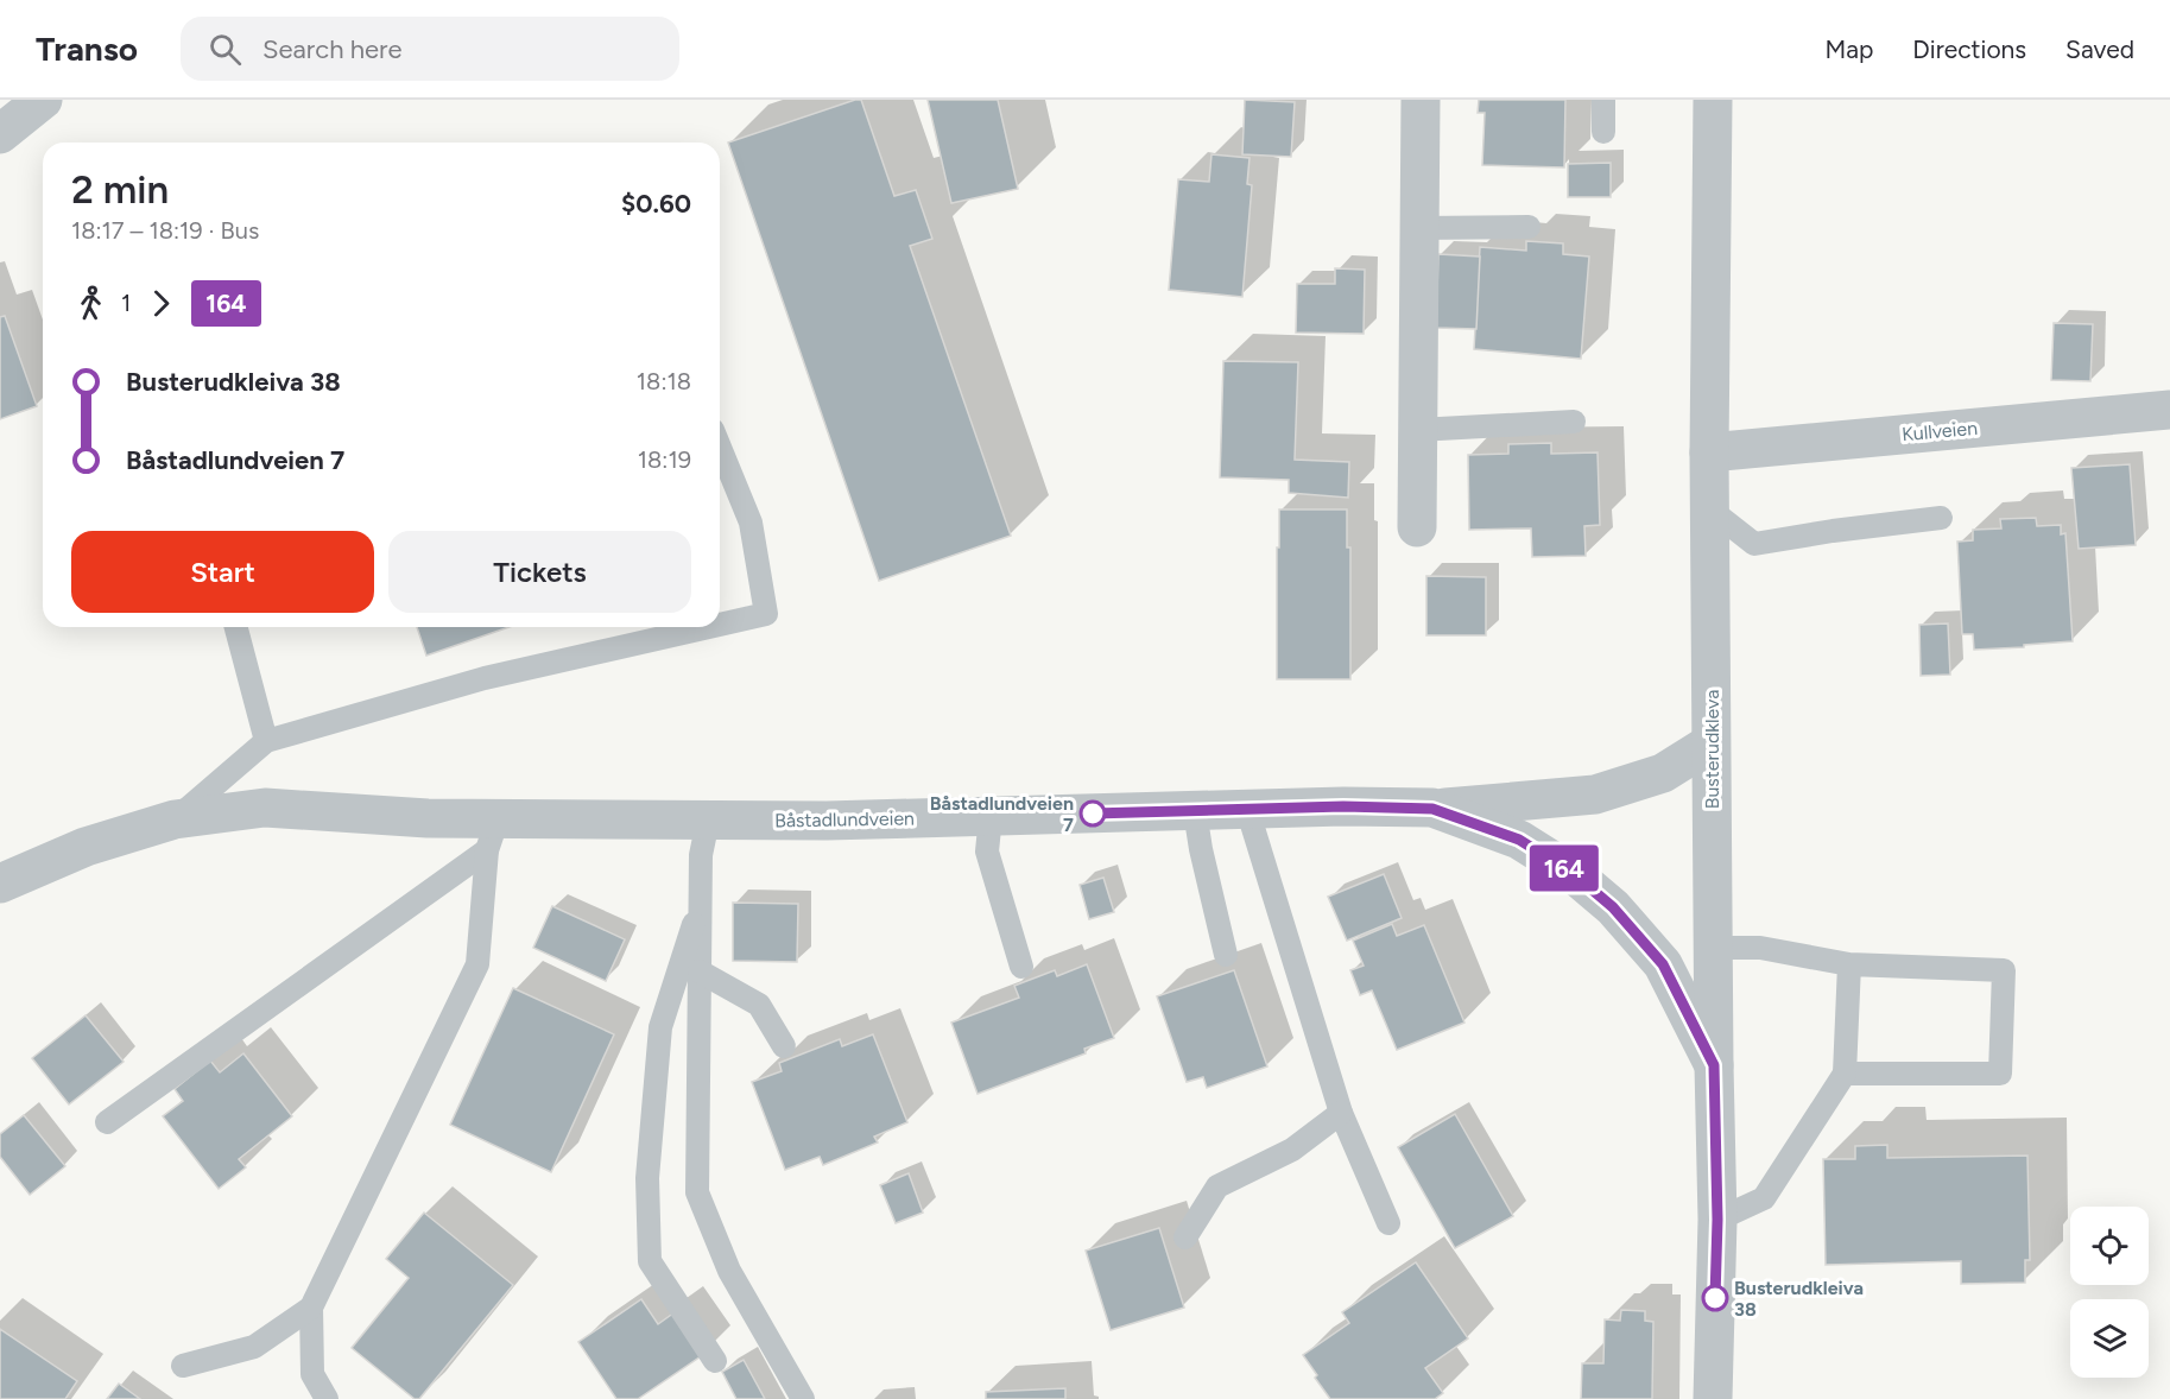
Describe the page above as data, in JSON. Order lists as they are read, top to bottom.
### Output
{
  "streets": {
    "street": ["Kullveien", "Busterudkleva", "Båstadlundveien"]
  },
  "crossings": [
    ["Kullveien", "Busterudkleva"],
    ["Busterudkleva", "Båstadlundveien"]
  ],
  "places": ["Båstadlundveien 7", "Busterudkleiva 38"],
  "lines": ["bus line 164"],
  "page": {
    "header": "Transo",
    "search": "Search here",
    "nav": ["Map", "Directions", "Saved"],
    "on_map": "164",
    "heading": ["2 min", "18:17 – 18:19 · Bus", "$0.60"],
    "legs": ["1", "164"],
    "list": [
      {
        "name": "Busterudkleiva 38",
        "value": "18:18"
      },
      {
        "name": "Båstadlundveien 7",
        "value": "18:19"
      }
    ],
    "buttons": ["Start", "Tickets"]
  }
}
